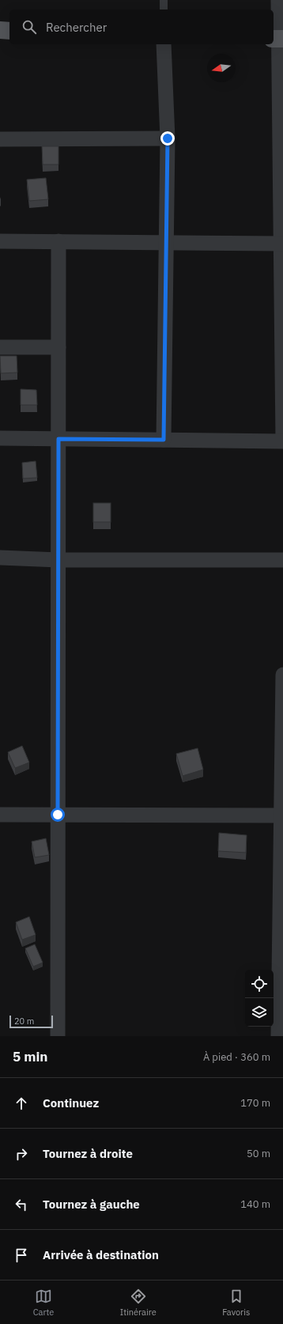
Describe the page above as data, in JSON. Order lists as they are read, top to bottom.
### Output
{
  "scale_bar": "20 m",
  "north": "left",
  "page": {
    "search": "Rechercher",
    "scale": "20 m",
    "heading": ["5 min", "À pied · 360 m"],
    "list": [
      ["Continuez", "170 m"],
      ["Tournez à droite", "50 m"],
      ["Tournez à gauche", "140 m"],
      "Arrivée à destination"
    ],
    "nav": ["Carte", "Itinéraire", "Favoris"]
  }
}
